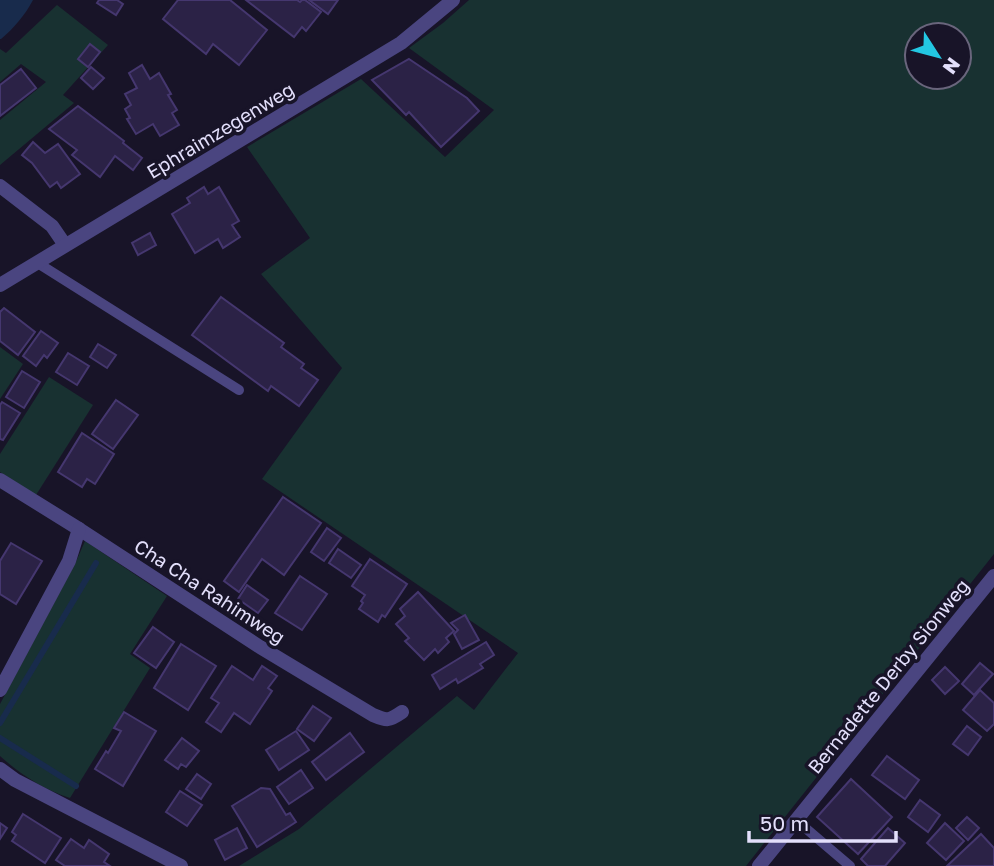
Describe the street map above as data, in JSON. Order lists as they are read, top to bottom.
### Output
{
  "streets": {
    "street": ["Ephraimzegenweg", "Cha Cha Rahimweg", "Bernadette Derby Sionweg"]
  },
  "scale_bar": "50 m",
  "north": "bottom right"
}
